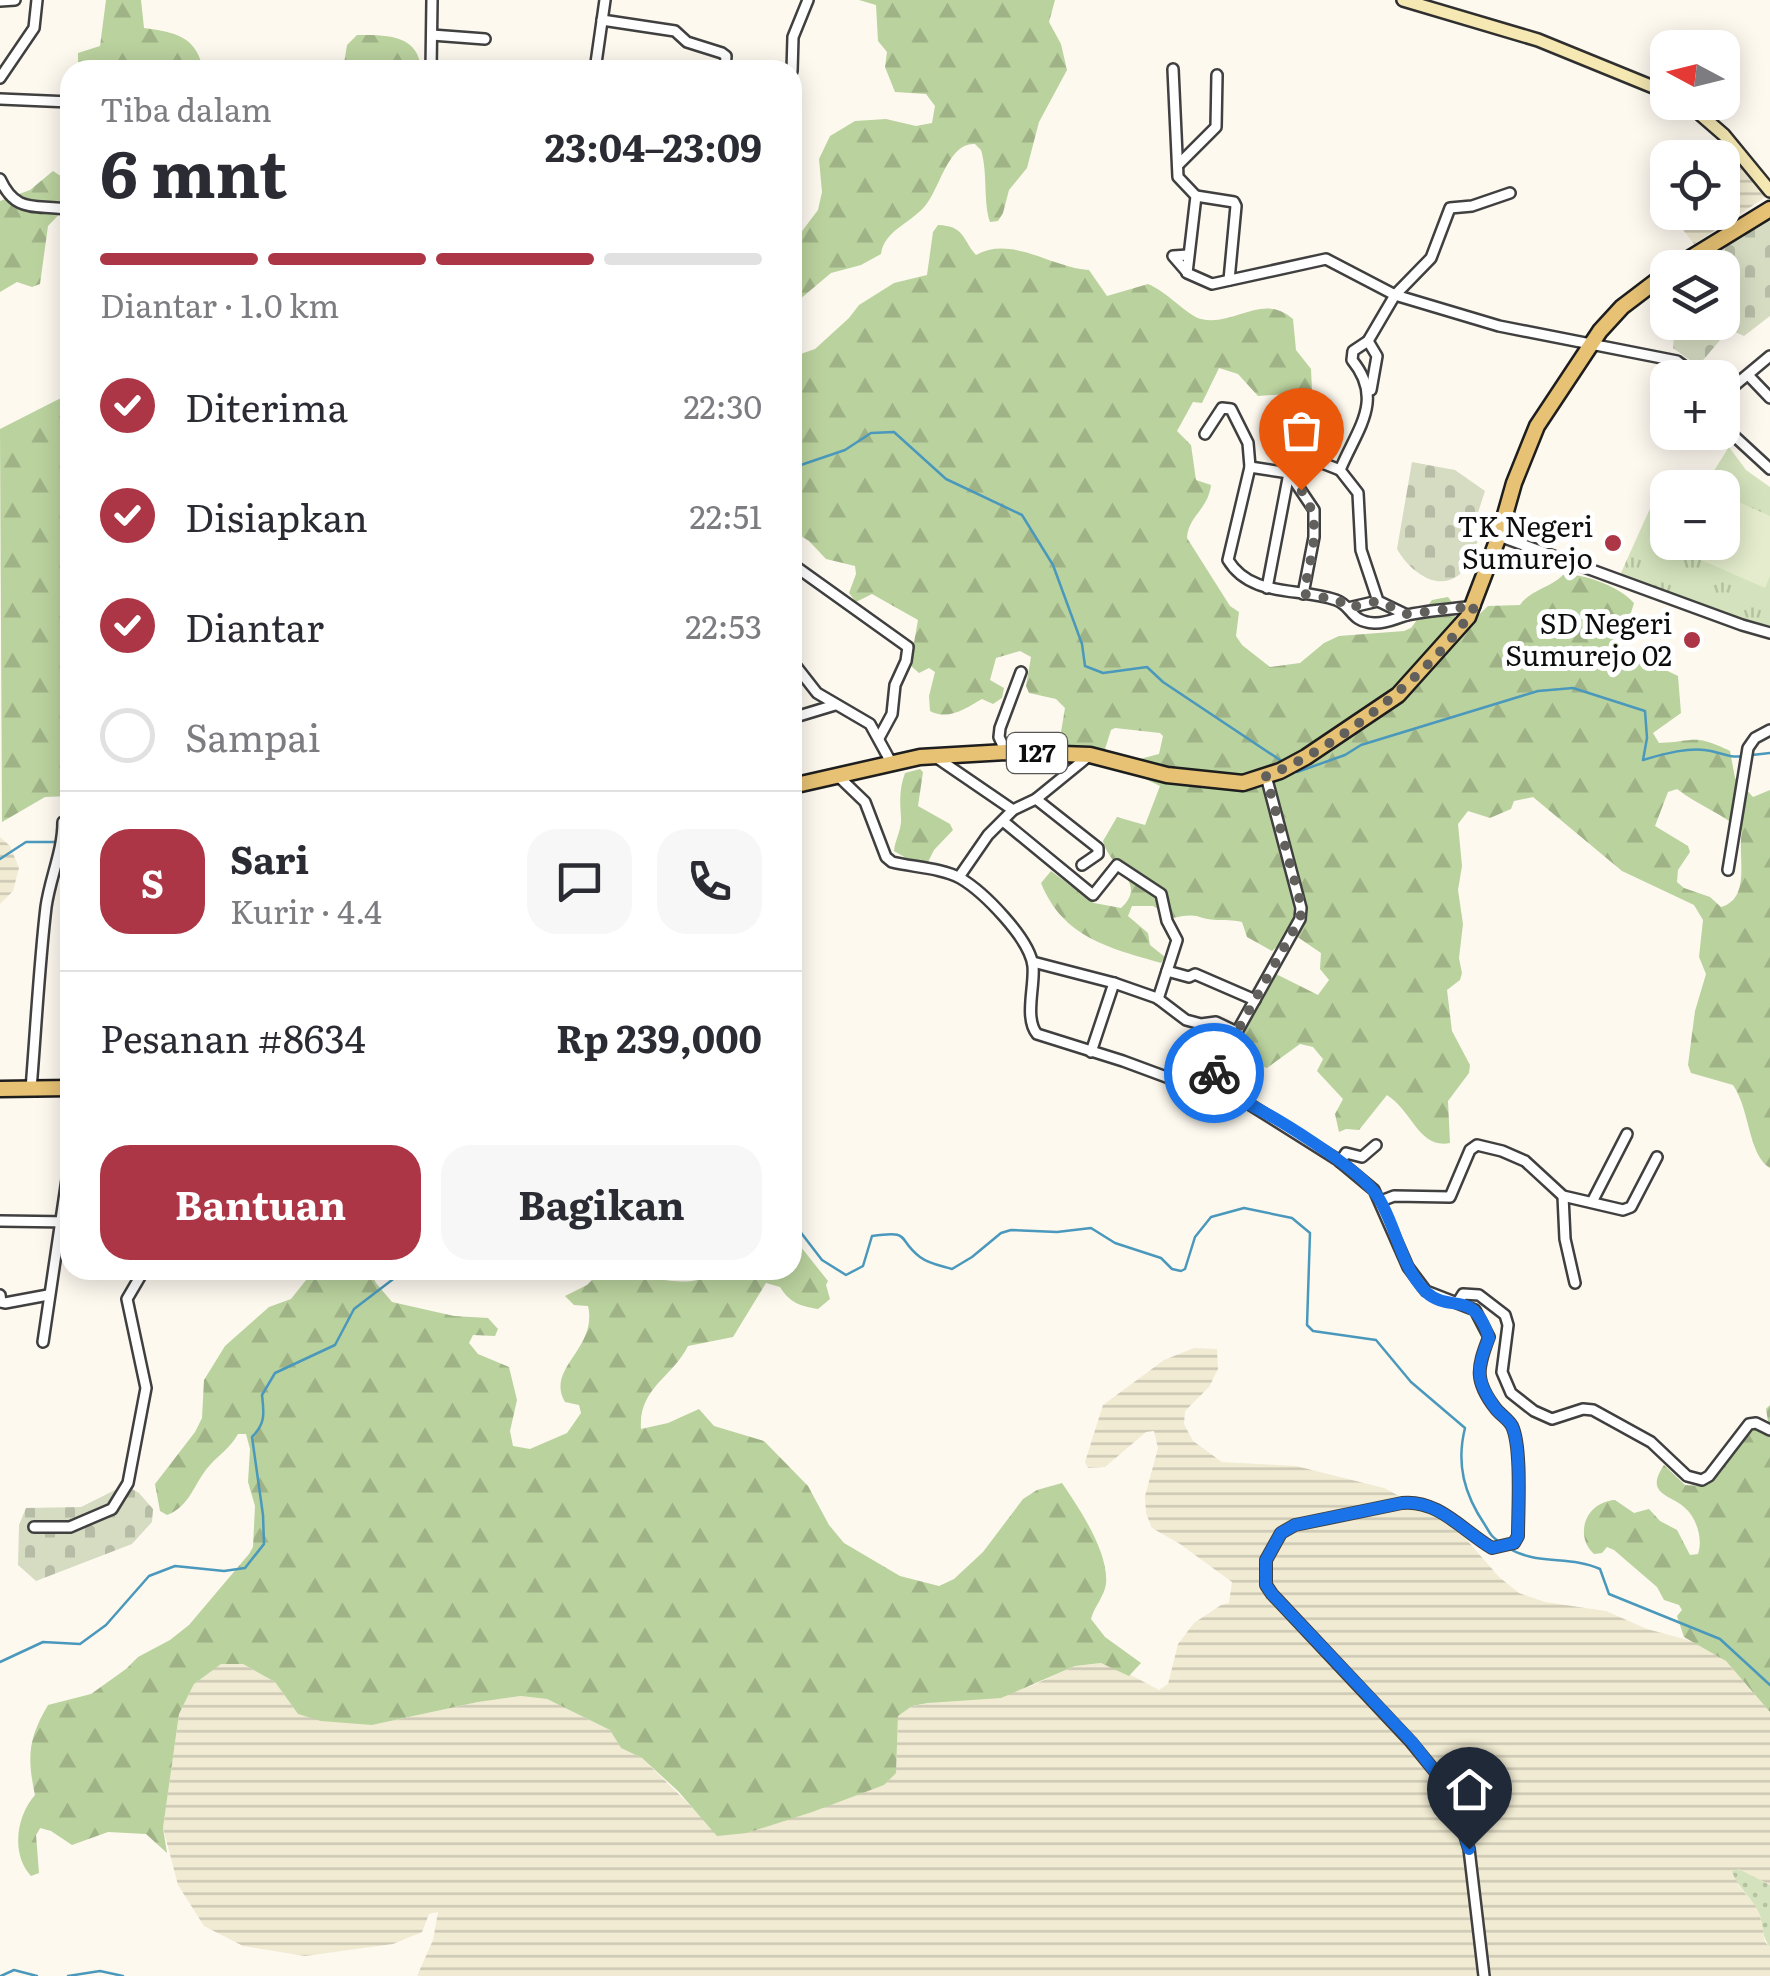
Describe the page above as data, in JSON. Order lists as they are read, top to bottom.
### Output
{
  "streets": {
    "main road": ["127"]
  },
  "places": ["TK Negeri Sumurejo", "SD Negeri Sumurejo 02"],
  "north": "left",
  "page": {
    "map_buttons": ["+", "−"],
    "heading": ["6 mnt", "Tiba dalam", "23:04–23:09"],
    "panel": [
      "Sari",
      "Kurir · 4.4",
      "Pesanan #8634",
      "Rp 239,000"
    ],
    "bar": "Diantar · 1.0 km",
    "list": [
      ["Diterima", "22:30"],
      ["Disiapkan", "22:51"],
      ["Diantar", "22:53"],
      "Sampai"
    ],
    "round": "S",
    "buttons": ["Bantuan", "Bagikan"]
  }
}
